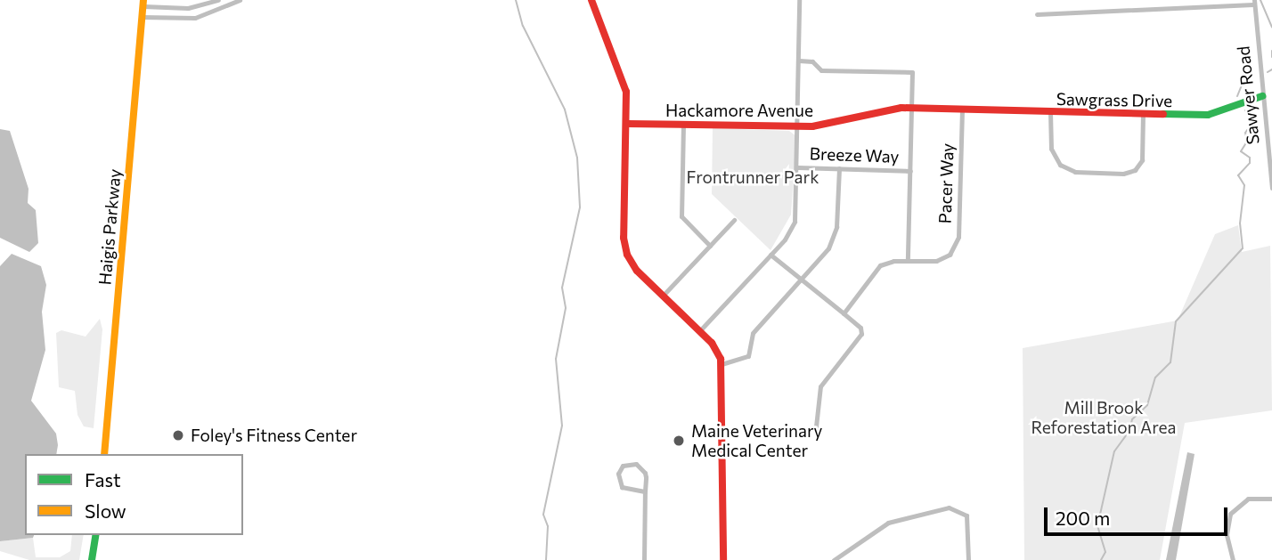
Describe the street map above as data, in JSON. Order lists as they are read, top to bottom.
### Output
{
  "streets": {
    "street": [
      "Sawyer Road",
      "Sawgrass Drive",
      "Hackamore Avenue",
      "Breeze Way",
      "Pacer Way",
      "Haigis Parkway"
    ]
  },
  "crossings": [
    ["Sawyer Road", "Sawgrass Drive"],
    ["Sawgrass Drive", "Hackamore Avenue"],
    ["Sawgrass Drive", "Pacer Way"],
    ["Hackamore Avenue", "Pacer Way"]
  ],
  "parks": ["Frontrunner Park", "Mill Brook Reforestation Area"],
  "places": ["Foley's Fitness Center", "Maine Veterinary Medical Center"],
  "legend": ["Fast", "Slow"],
  "scale_bar": "200 m"
}
